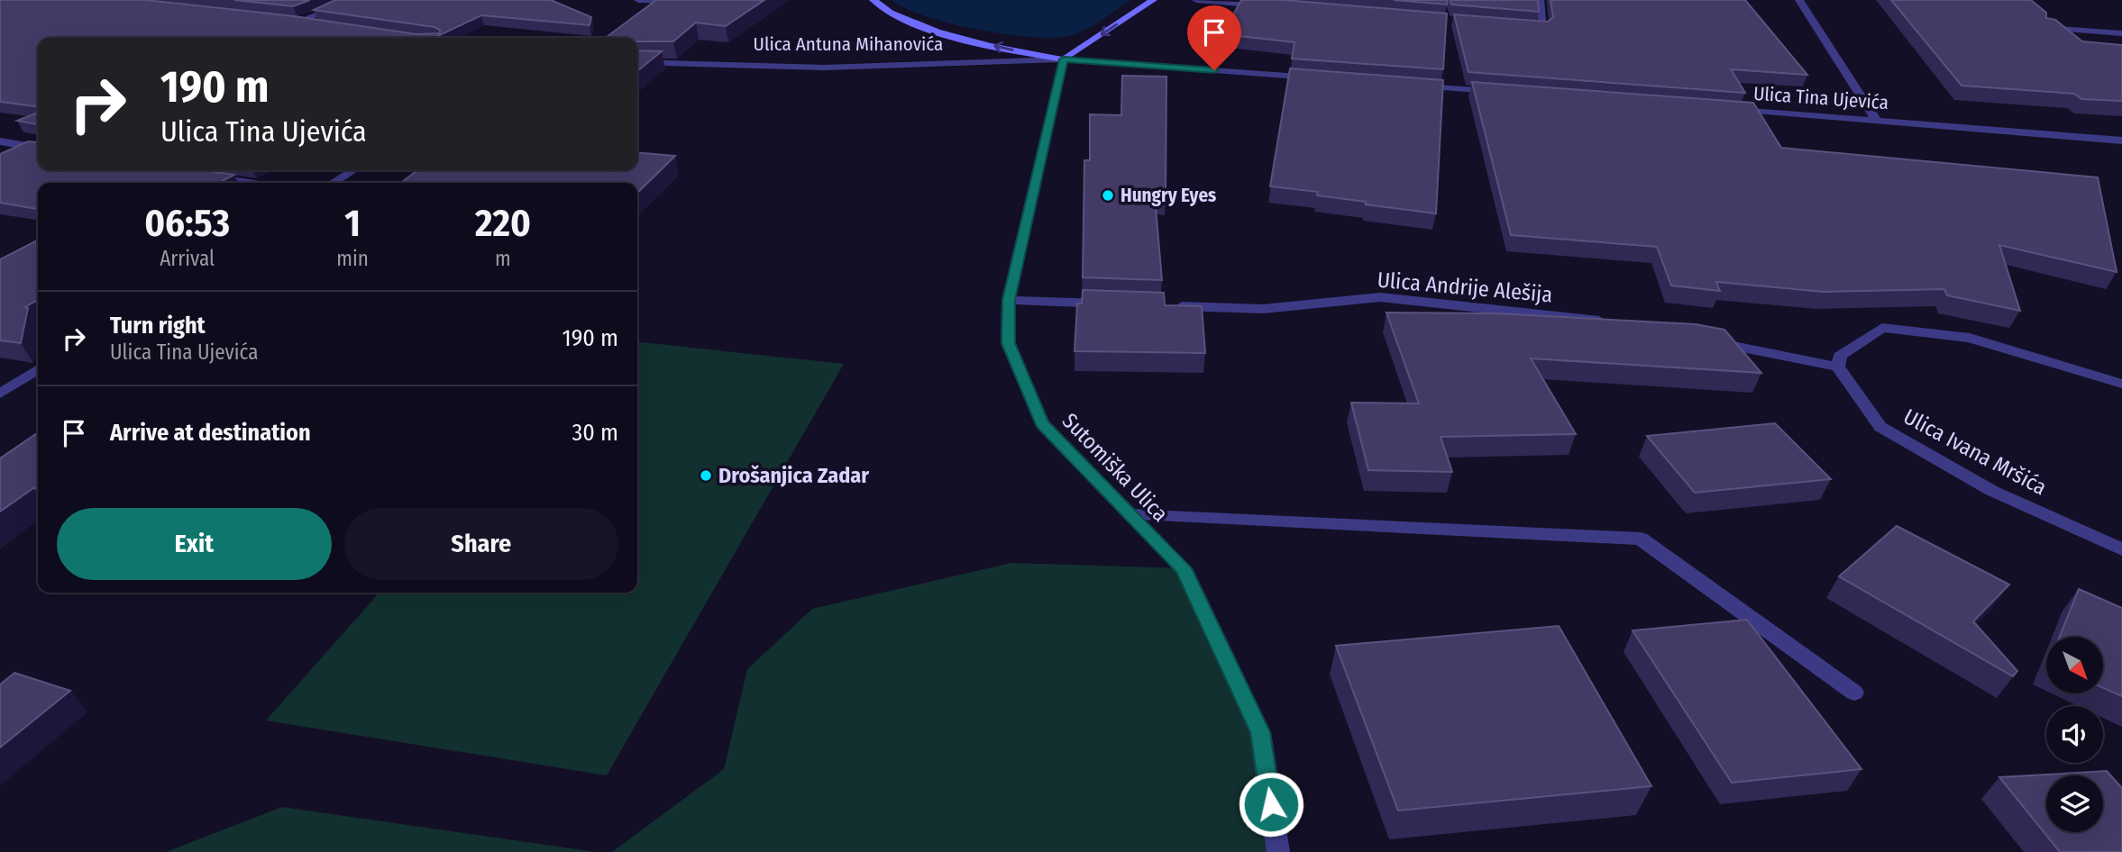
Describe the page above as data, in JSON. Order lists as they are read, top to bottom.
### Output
{
  "streets": {
    "street": [
      "Ulica Antuna Mihanovića",
      "Ulica Tina Ujevića",
      "Ulica Andrije Alešija",
      "Ulica Ivana Mršića",
      "Sutomiška Ulica"
    ]
  },
  "crossings": [
    ["Ulica Antuna Mihanovića", "Sutomiška Ulica"]
  ],
  "places": ["Hungry Eyes", "Drošanjica Zadar"],
  "north": "bottom right",
  "page": {
    "turn": ["190 m", "Ulica Tina Ujevića"],
    "eta": [
      "06:53",
      "Arrival",
      "1",
      "min",
      "220",
      "m"
    ],
    "list": [
      {
        "name": "Turn right",
        "note": "Ulica Tina Ujevića",
        "value": "190 m"
      },
      {
        "name": "Arrive at destination",
        "value": "30 m"
      }
    ],
    "buttons": ["Exit", "Share"]
  }
}
